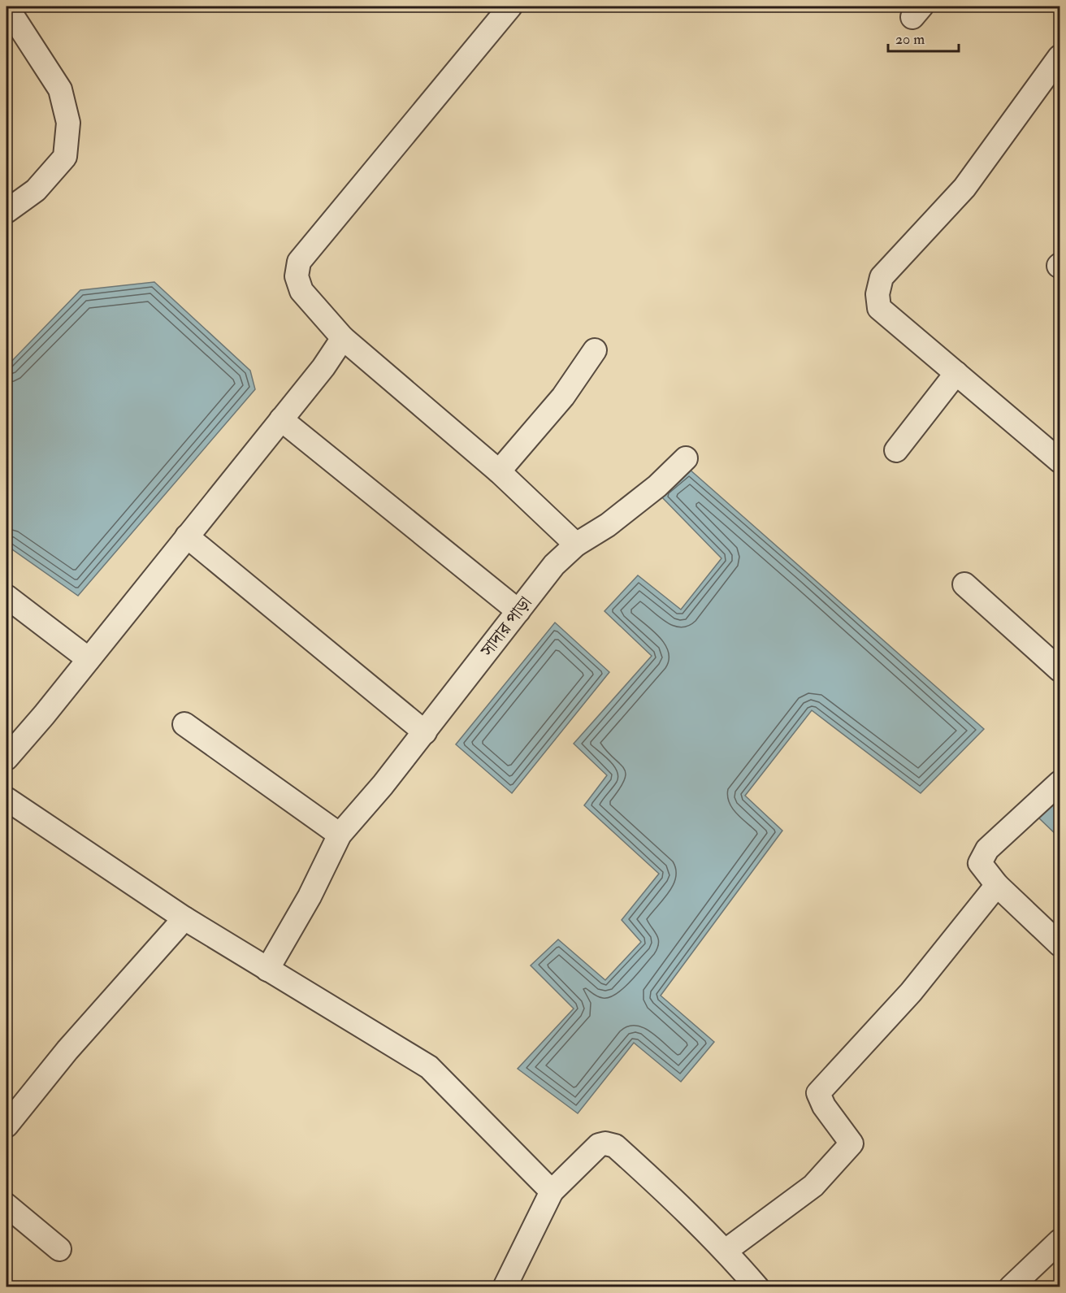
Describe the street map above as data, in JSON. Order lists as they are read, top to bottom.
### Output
{
  "streets": {
    "street": ["সাদার পাড়া"]
  },
  "scale_bar": "20 m"
}
